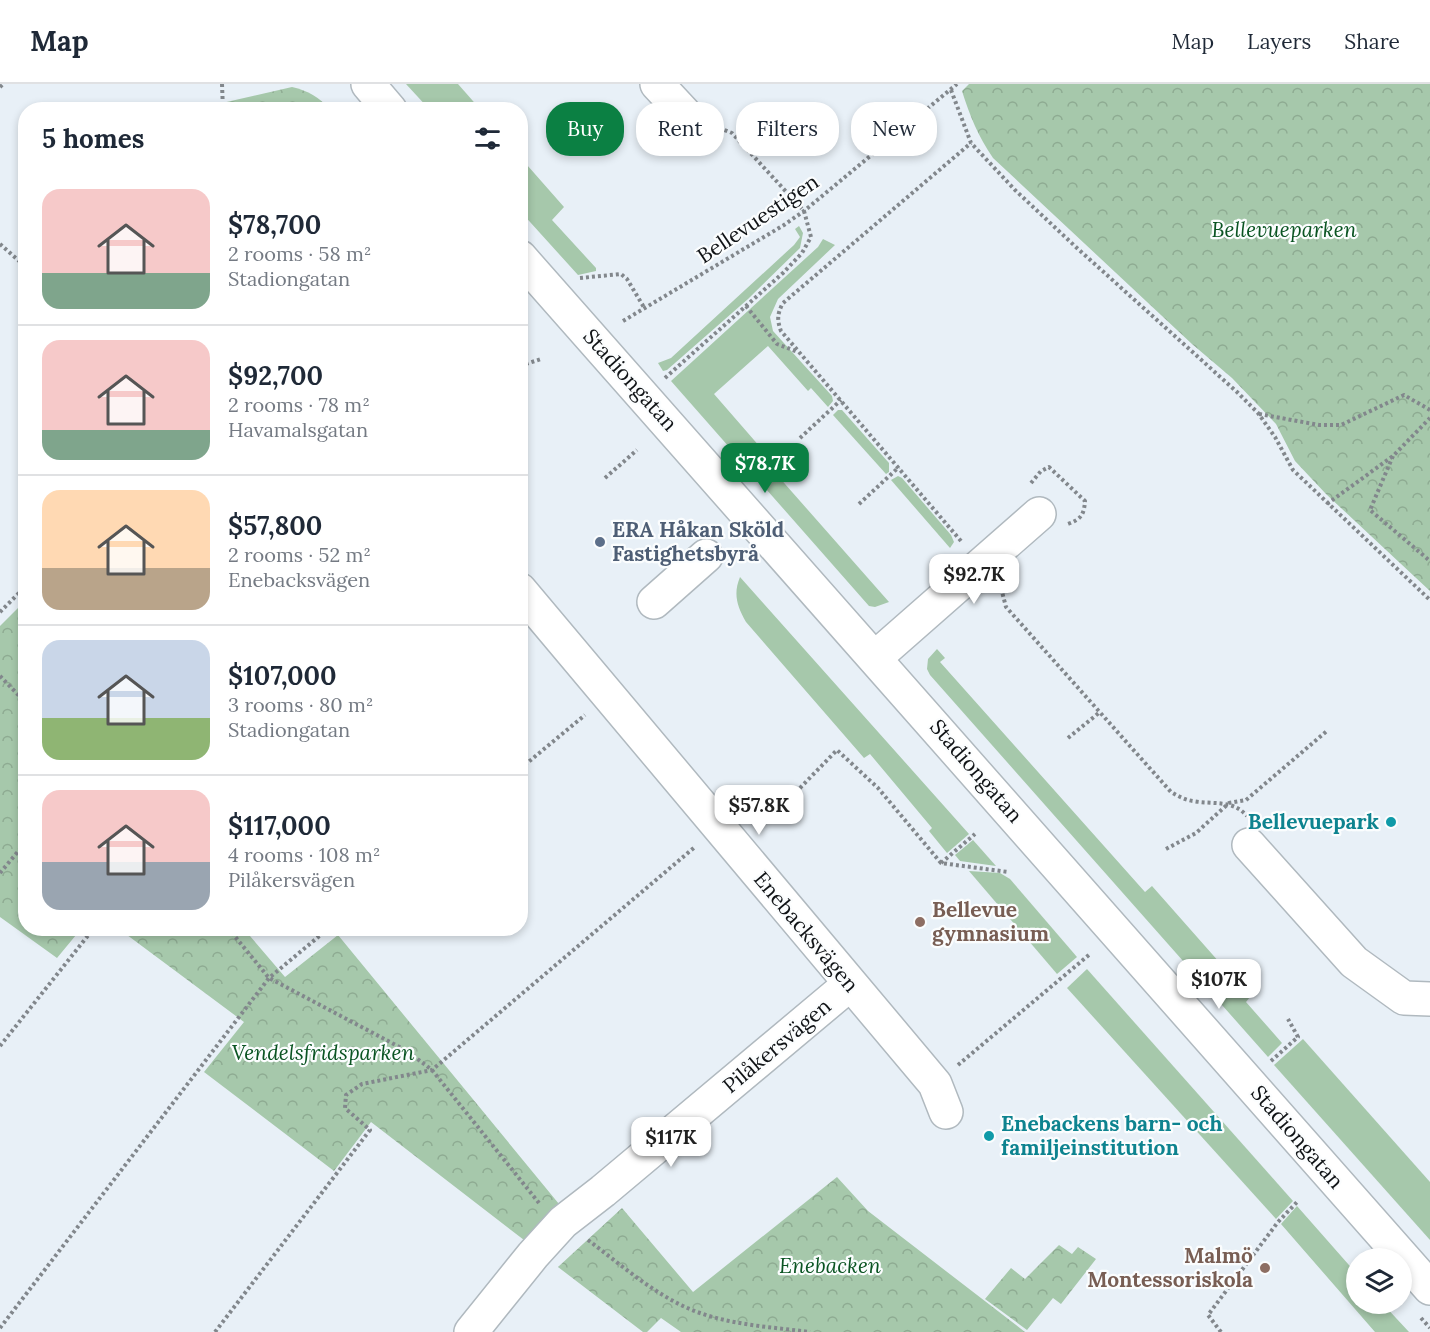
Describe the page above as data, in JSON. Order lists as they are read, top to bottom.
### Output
{
  "streets": {
    "street": ["Stadiongatan", "Enebacksvägen", "Pilåkersvägen"],
    "path": ["Bellevuestigen"]
  },
  "crossings": [
    ["Enebacksvägen", "Pilåkersvägen"]
  ],
  "parks": ["Bellevueparken", "Vendelsfridsparken", "Enebacken"],
  "places": [
    "ERA Håkan Sköld Fastighetsbyrå",
    "Bellevuepark",
    "Bellevue gymnasium",
    "Enebackens barn- och familjeinstitution",
    "Malmö Montessoriskola"
  ],
  "page": {
    "header": "Map",
    "nav": ["Map", "Layers", "Share"],
    "chip": [
      "Buy",
      "Rent",
      "Filters",
      "New"
    ],
    "heading": "5 homes",
    "list": [
      {
        "name": "$78,700",
        "note": "2 rooms · 58 m² · Stadiongatan"
      },
      {
        "name": "$92,700",
        "note": "2 rooms · 78 m² · Havamalsgatan"
      },
      {
        "name": "$57,800",
        "note": "2 rooms · 52 m² · Enebacksvägen"
      },
      {
        "name": "$107,000",
        "note": "3 rooms · 80 m² · Stadiongatan"
      },
      {
        "name": "$117,000",
        "note": "4 rooms · 108 m² · Pilåkersvägen"
      }
    ],
    "price": [
      "$78.7K",
      "$92.7K",
      "$57.8K",
      "$107K",
      "$117K"
    ]
  }
}
